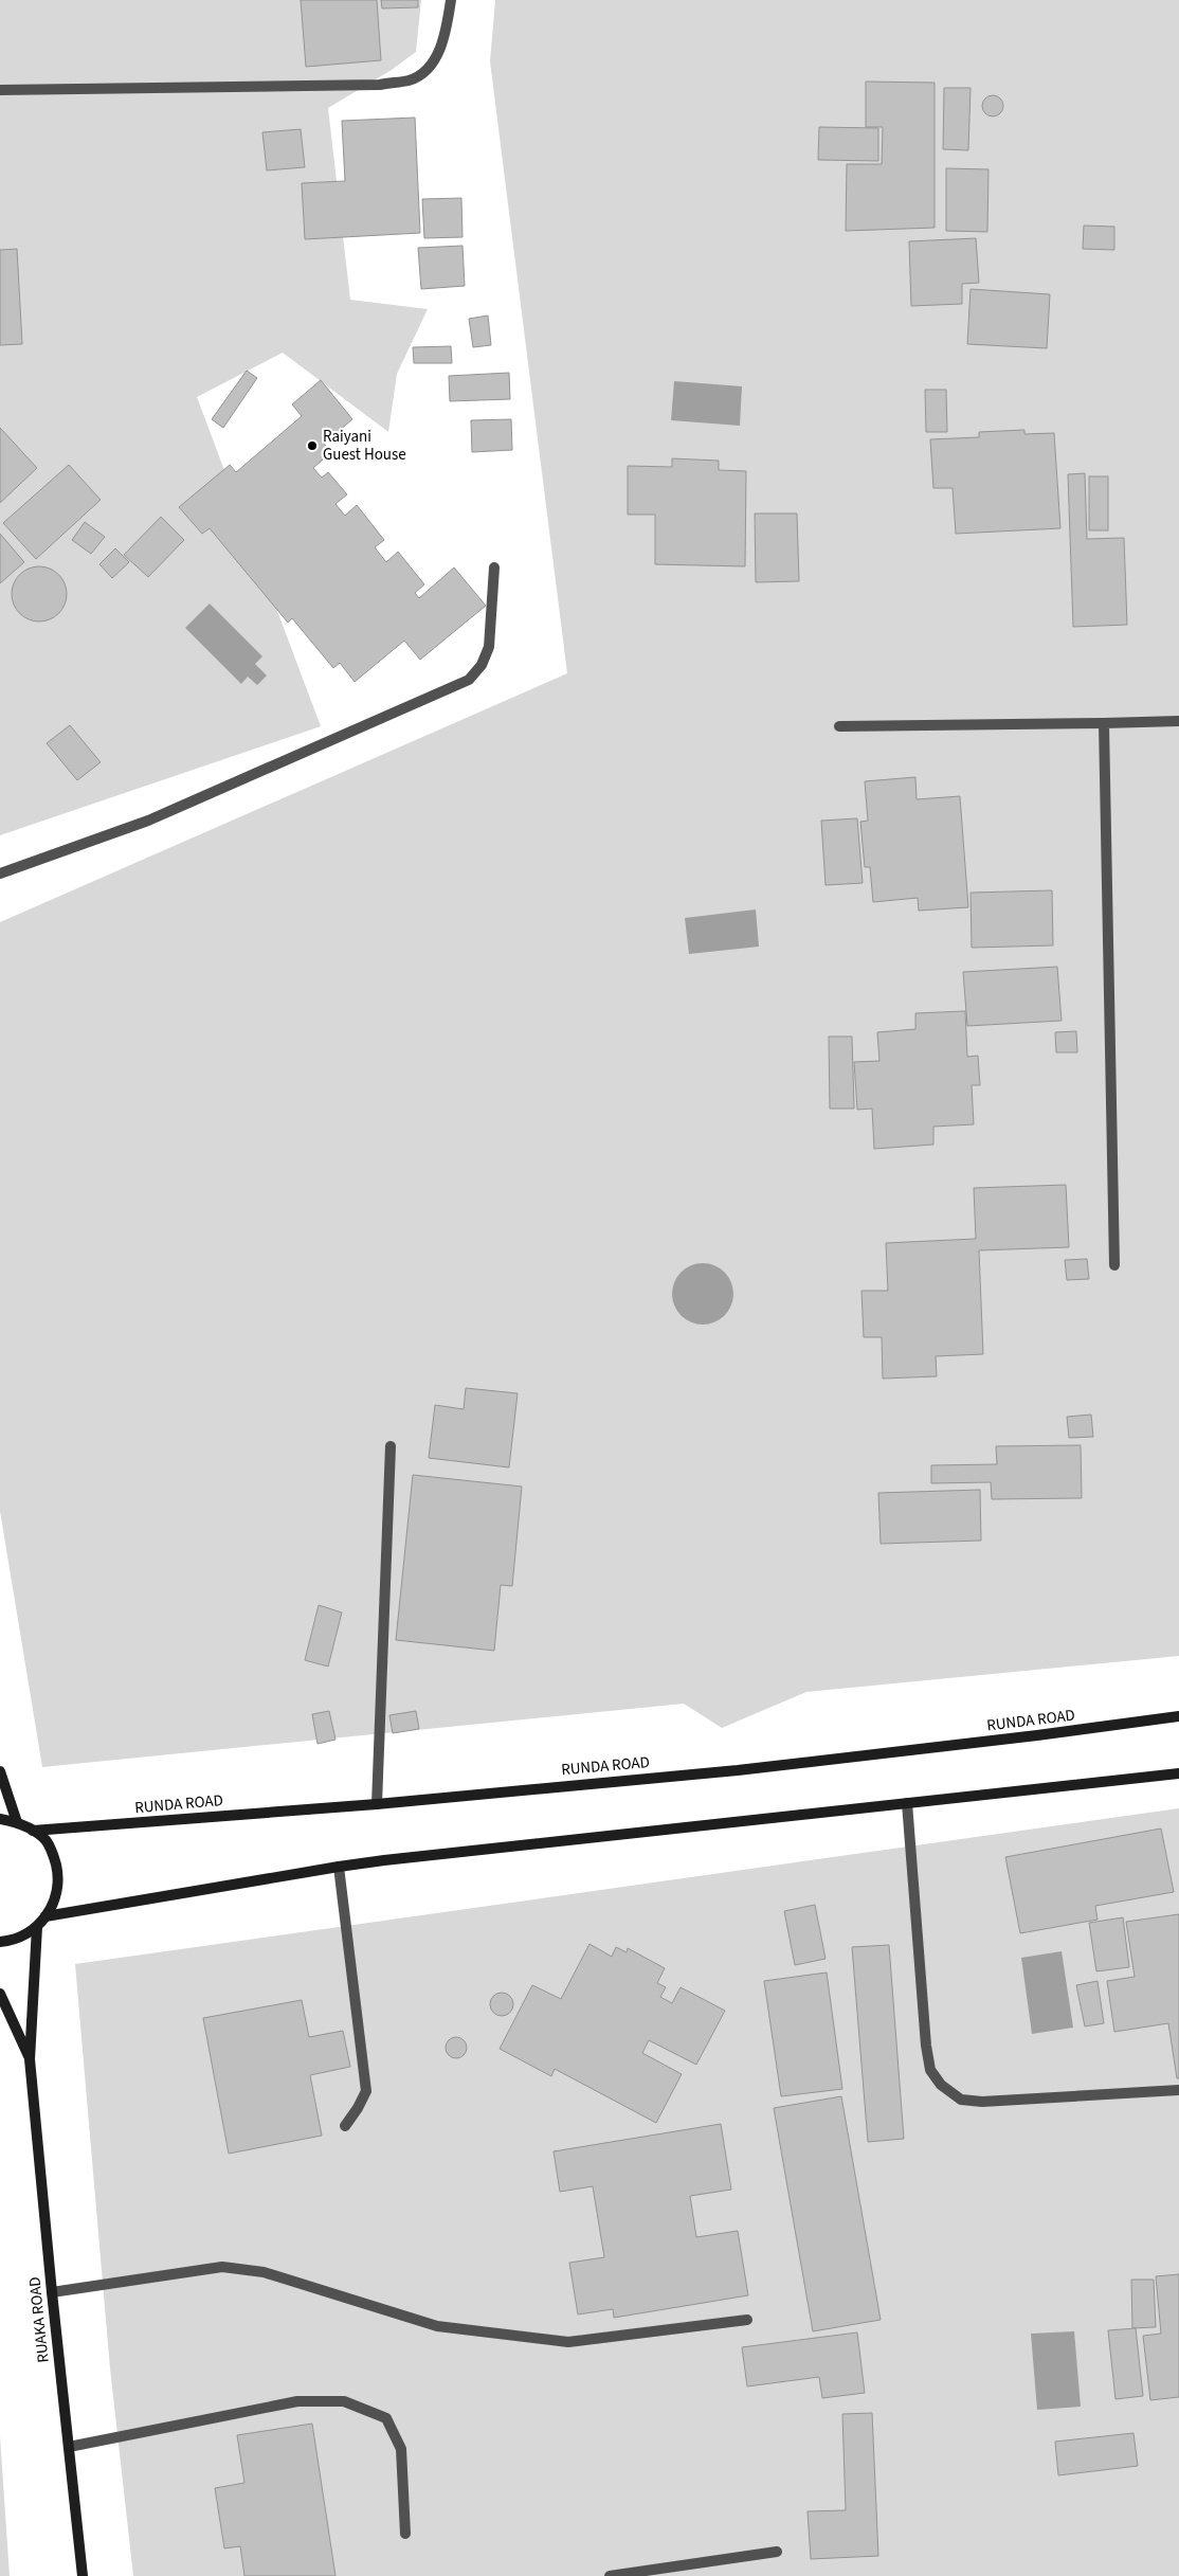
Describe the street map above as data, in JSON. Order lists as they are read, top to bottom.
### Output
{
  "streets": {
    "street": ["RUNDA ROAD", "RUAKA ROAD"]
  },
  "places": ["Raiyani Guest House"]
}
